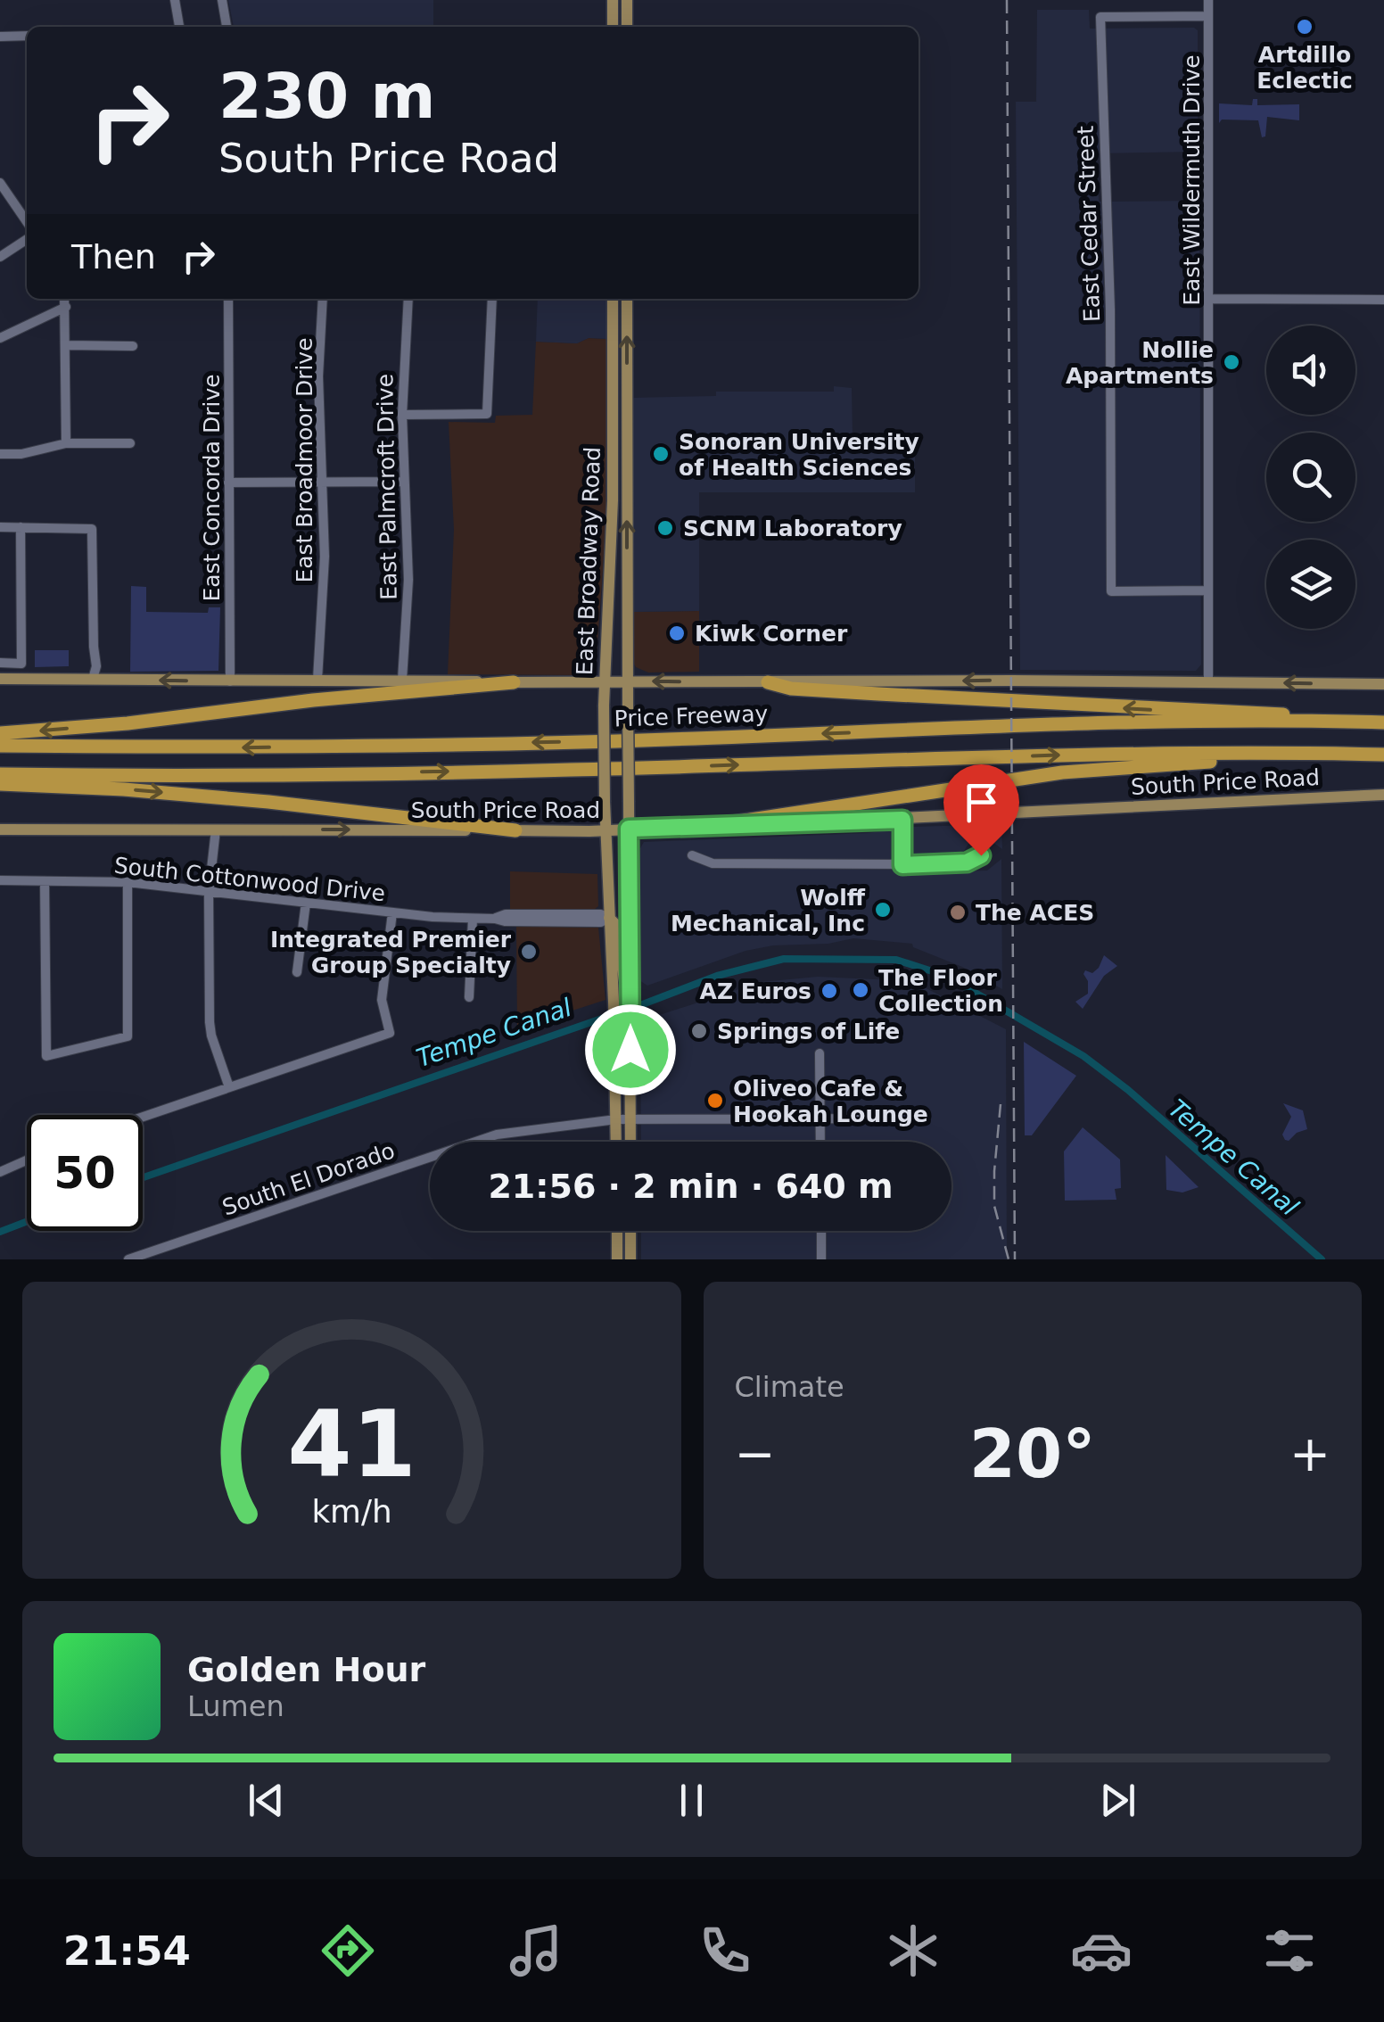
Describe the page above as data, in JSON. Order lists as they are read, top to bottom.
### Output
{
  "streets": {
    "highway": ["Price Freeway"],
    "main road": ["East Broadway Road", "South Price Road"],
    "street": [
      "East Wildermuth Drive",
      "East Cedar Street",
      "East Broadmoor Drive",
      "East Palmcroft Drive",
      "East Concorda Drive",
      "South Cottonwood Drive",
      "South El Dorado"
    ]
  },
  "crossings": [
    ["East Wildermuth Drive", "East Cedar Street"],
    ["East Broadway Road", "South Price Road"],
    ["East Broadway Road", "South Cottonwood Drive"]
  ],
  "water": ["Tempe Canal"],
  "places": [
    "Artdillo Eclectic",
    "Nollie Apartments",
    "Sonoran University of Health Sciences",
    "SCNM Laboratory",
    "Kiwk Corner",
    "Wolff Mechanical, Inc",
    "The ACES",
    "Integrated Premier Group Specialty",
    "The Floor Collection",
    "AZ Euros",
    "Springs of Life",
    "Oliveo Cafe & Hookah Lounge"
  ],
  "page": {
    "turn": ["230 m", "South Price Road"],
    "then": "Then",
    "limit": "50",
    "trip": "21:56 · 2 min · 640 m",
    "tile": "Climate",
    "heat": ["−", "20°", "+"],
    "song": ["Golden Hour", "Lumen"],
    "tabs": "21:54",
    "gauge": ["41", "km/h"]
  }
}
